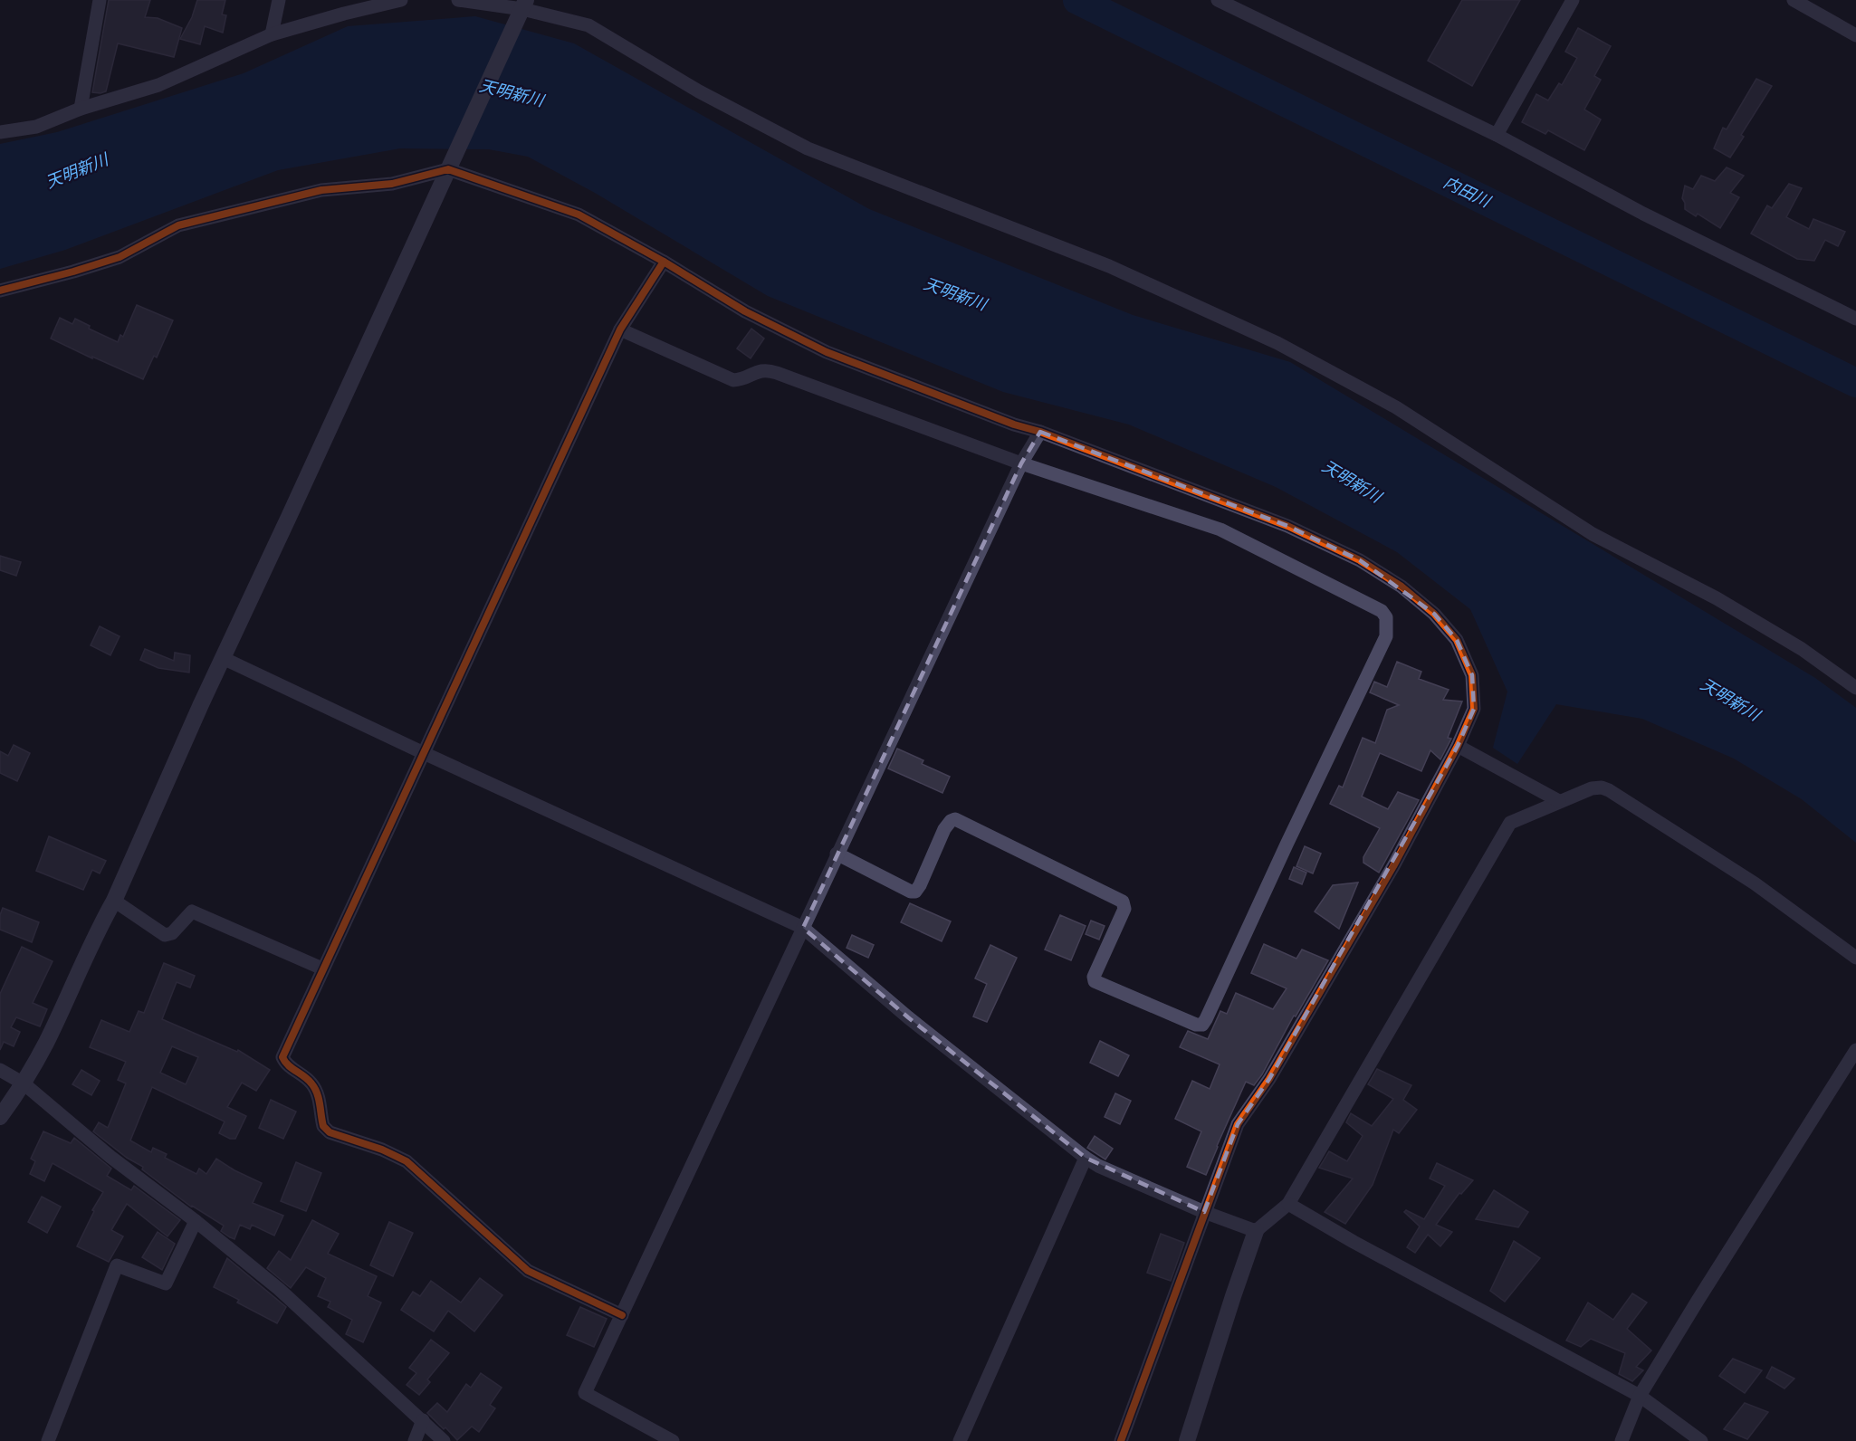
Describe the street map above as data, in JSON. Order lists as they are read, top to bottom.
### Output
{
  "water": ["天明新川", "内田川"]
}
